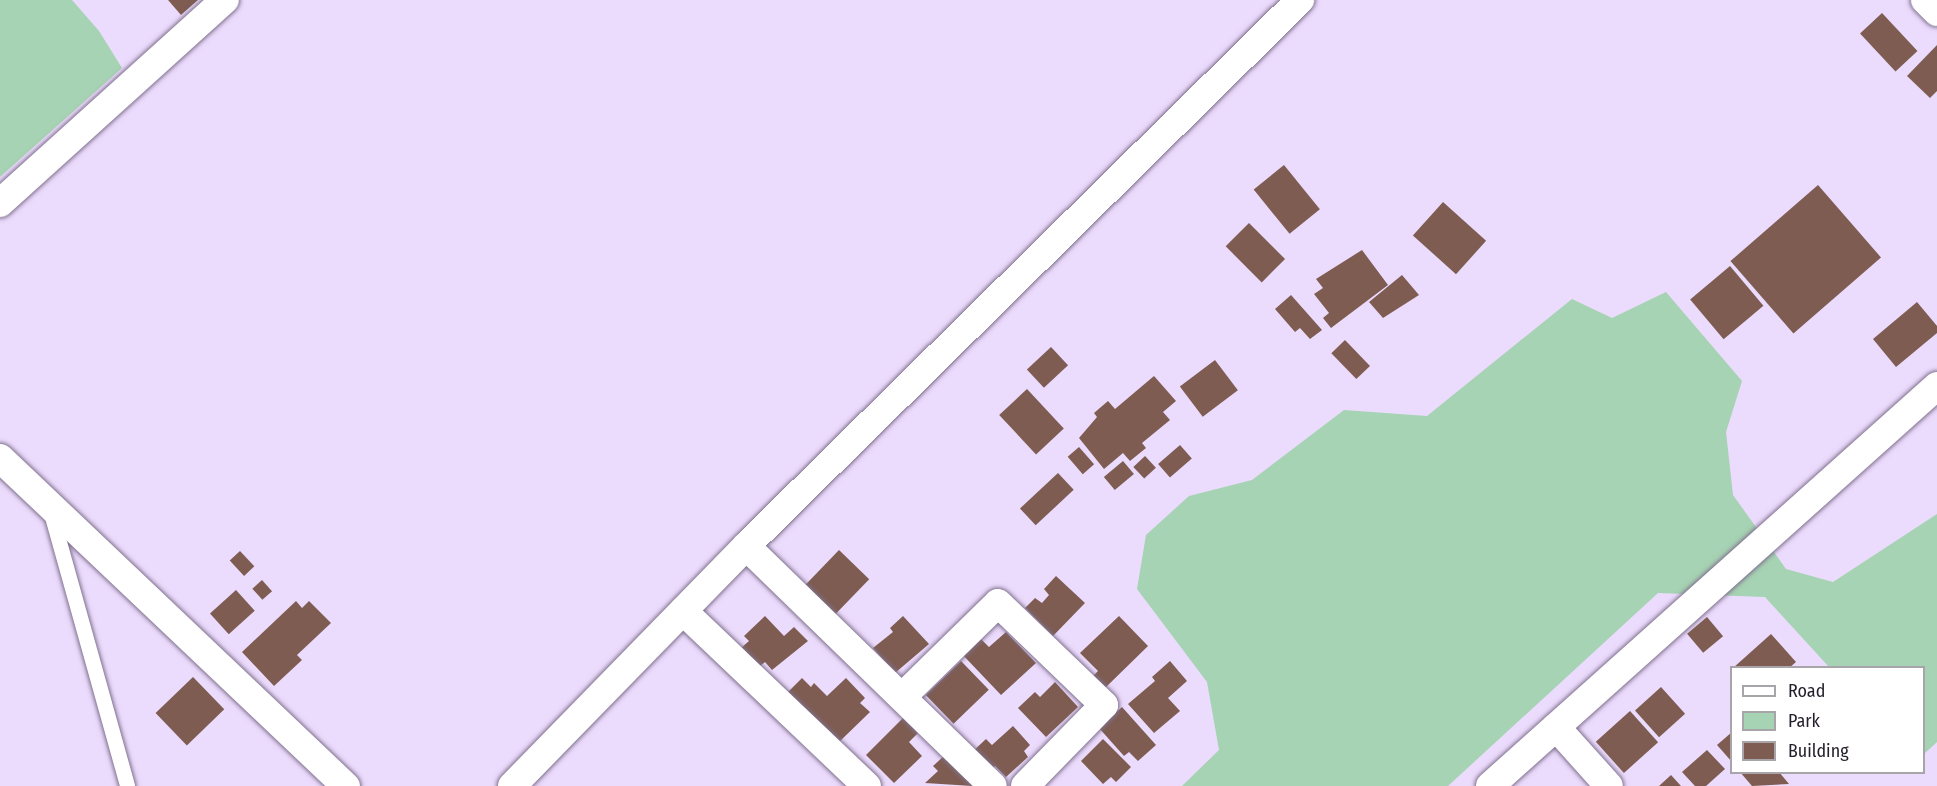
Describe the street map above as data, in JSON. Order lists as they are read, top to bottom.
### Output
{
  "legend": ["Road", "Park", "Building"]
}
